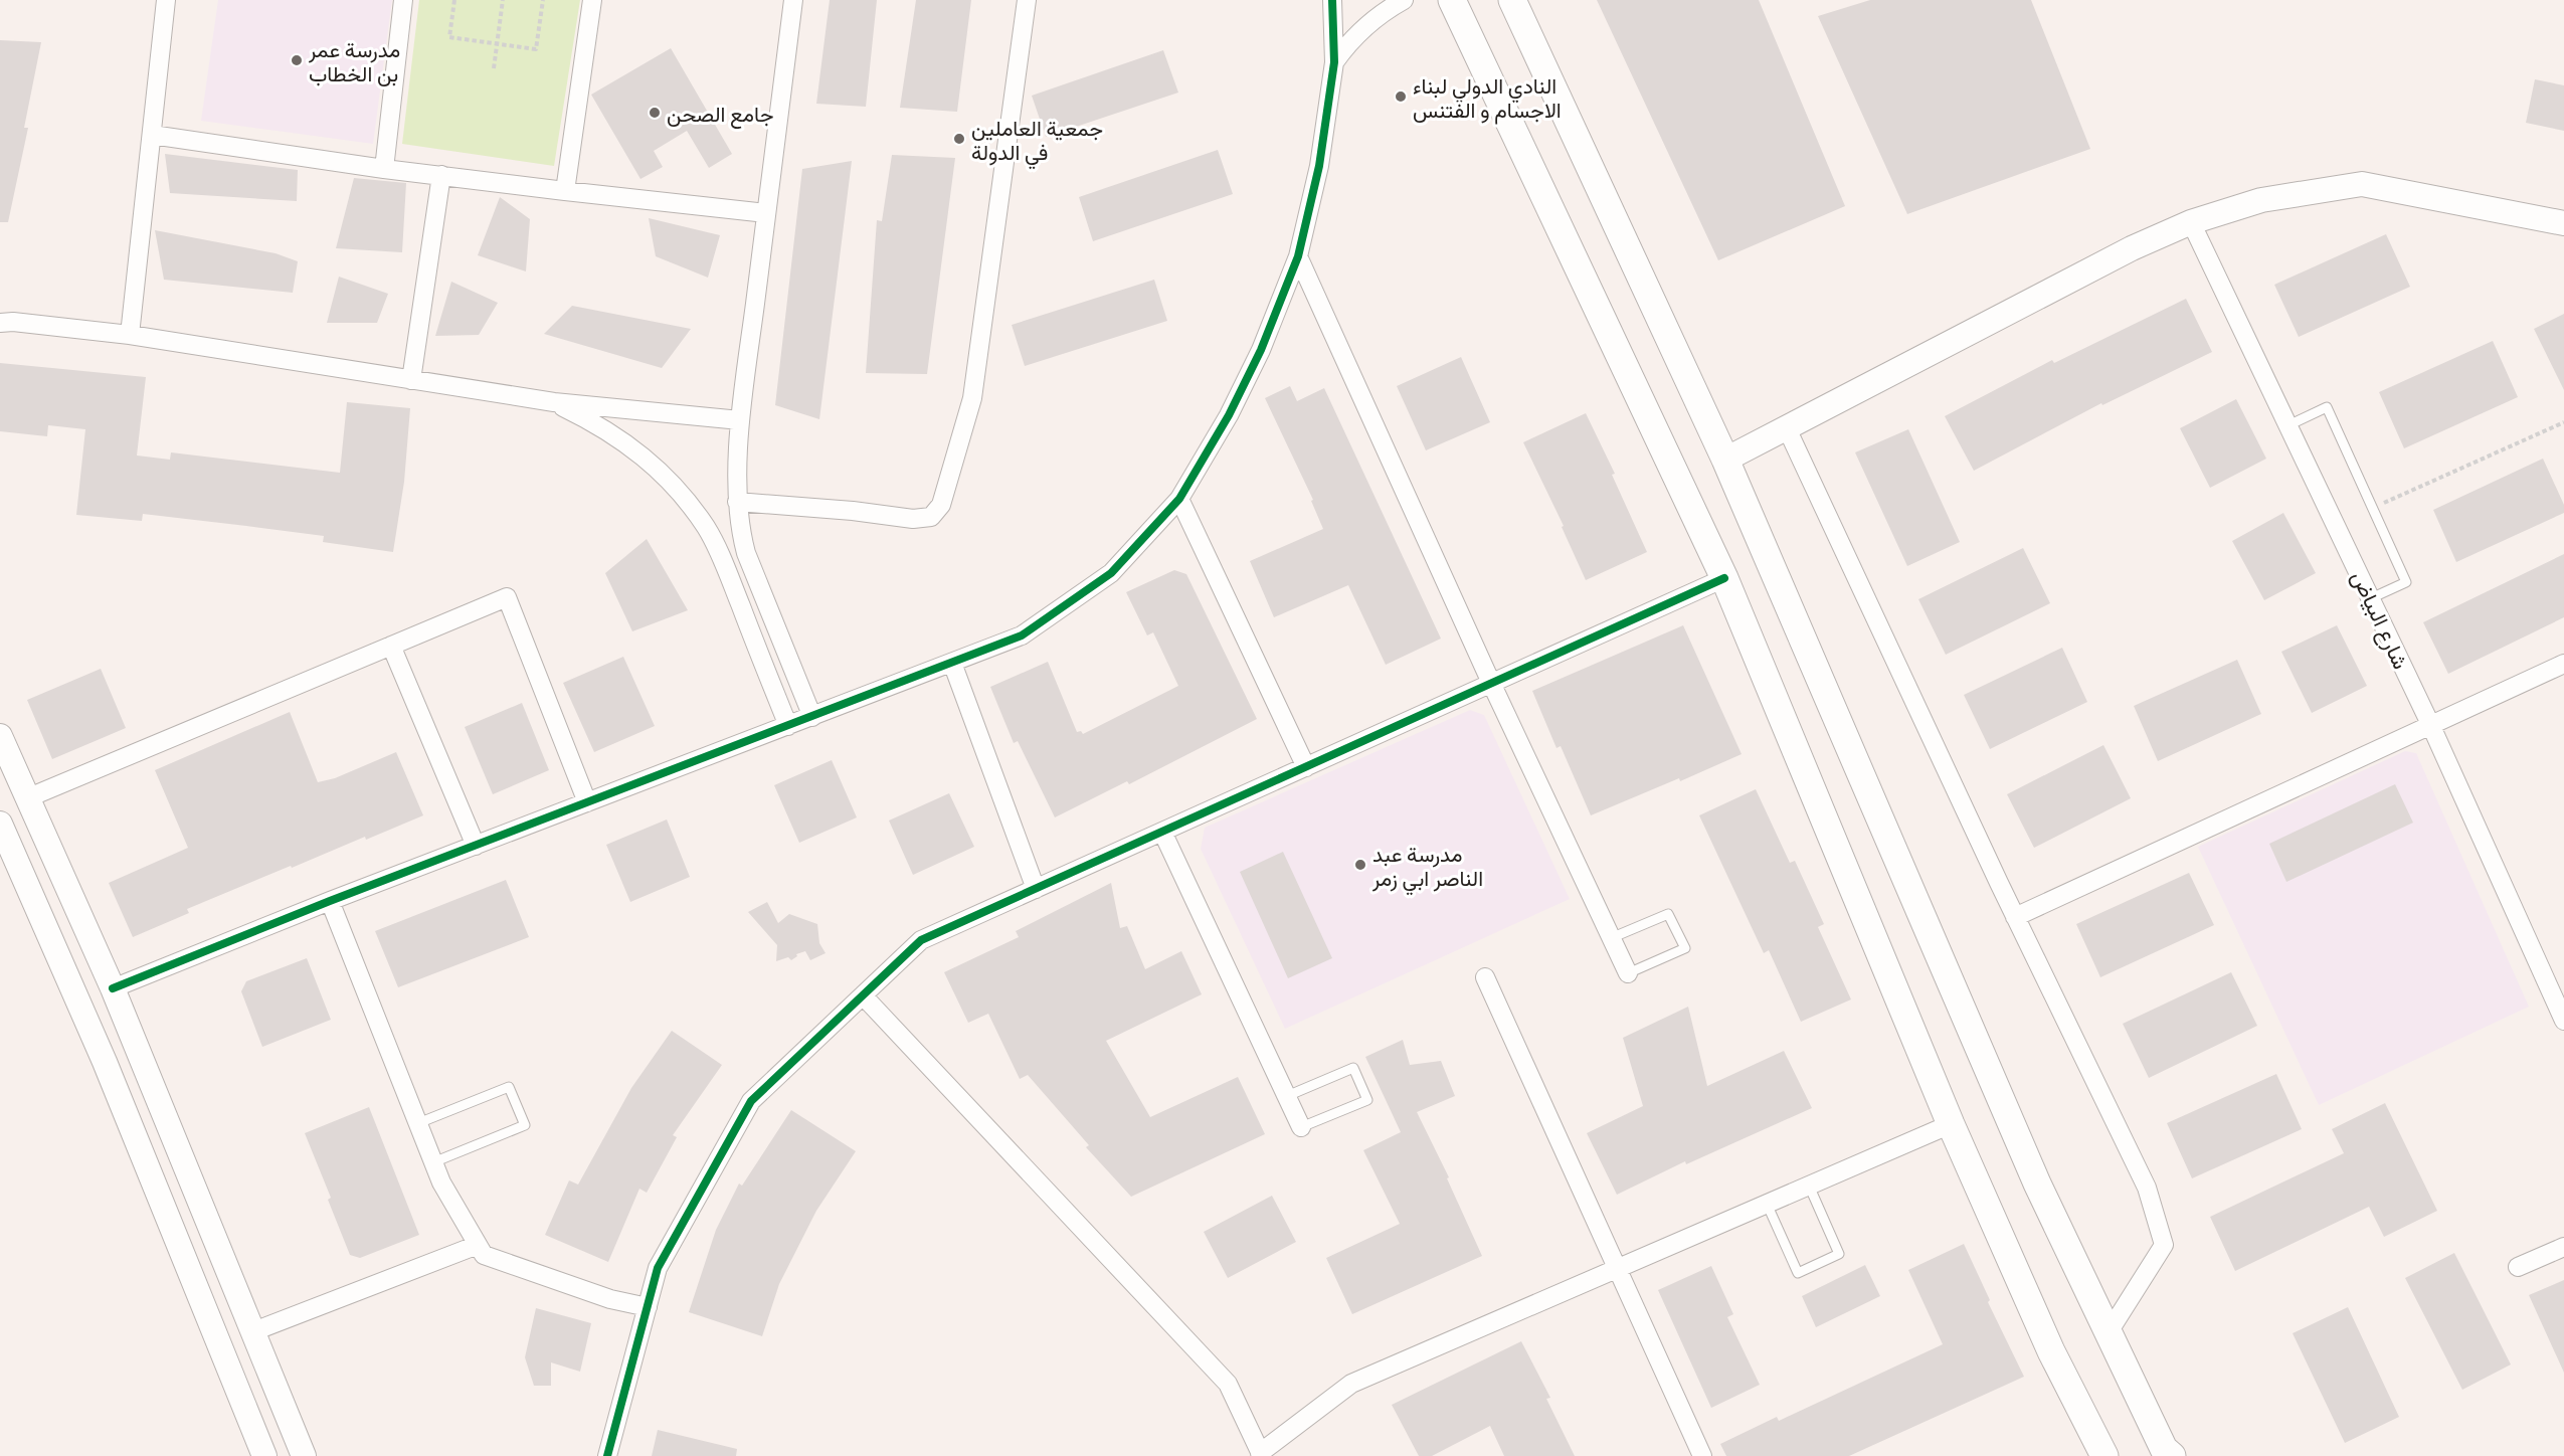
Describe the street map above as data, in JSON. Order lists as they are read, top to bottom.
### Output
{
  "streets": {
    "street": ["شارع البياض"]
  },
  "places": [
    "مدرسة عمر بن الخطاب",
    "النادي الدولي لبناء الاجسام و الفتنس",
    "جامع الصحن",
    "جمعية العاملين في الدولة",
    "مدرسة عبد الناصر ابي زمر"
  ]
}
